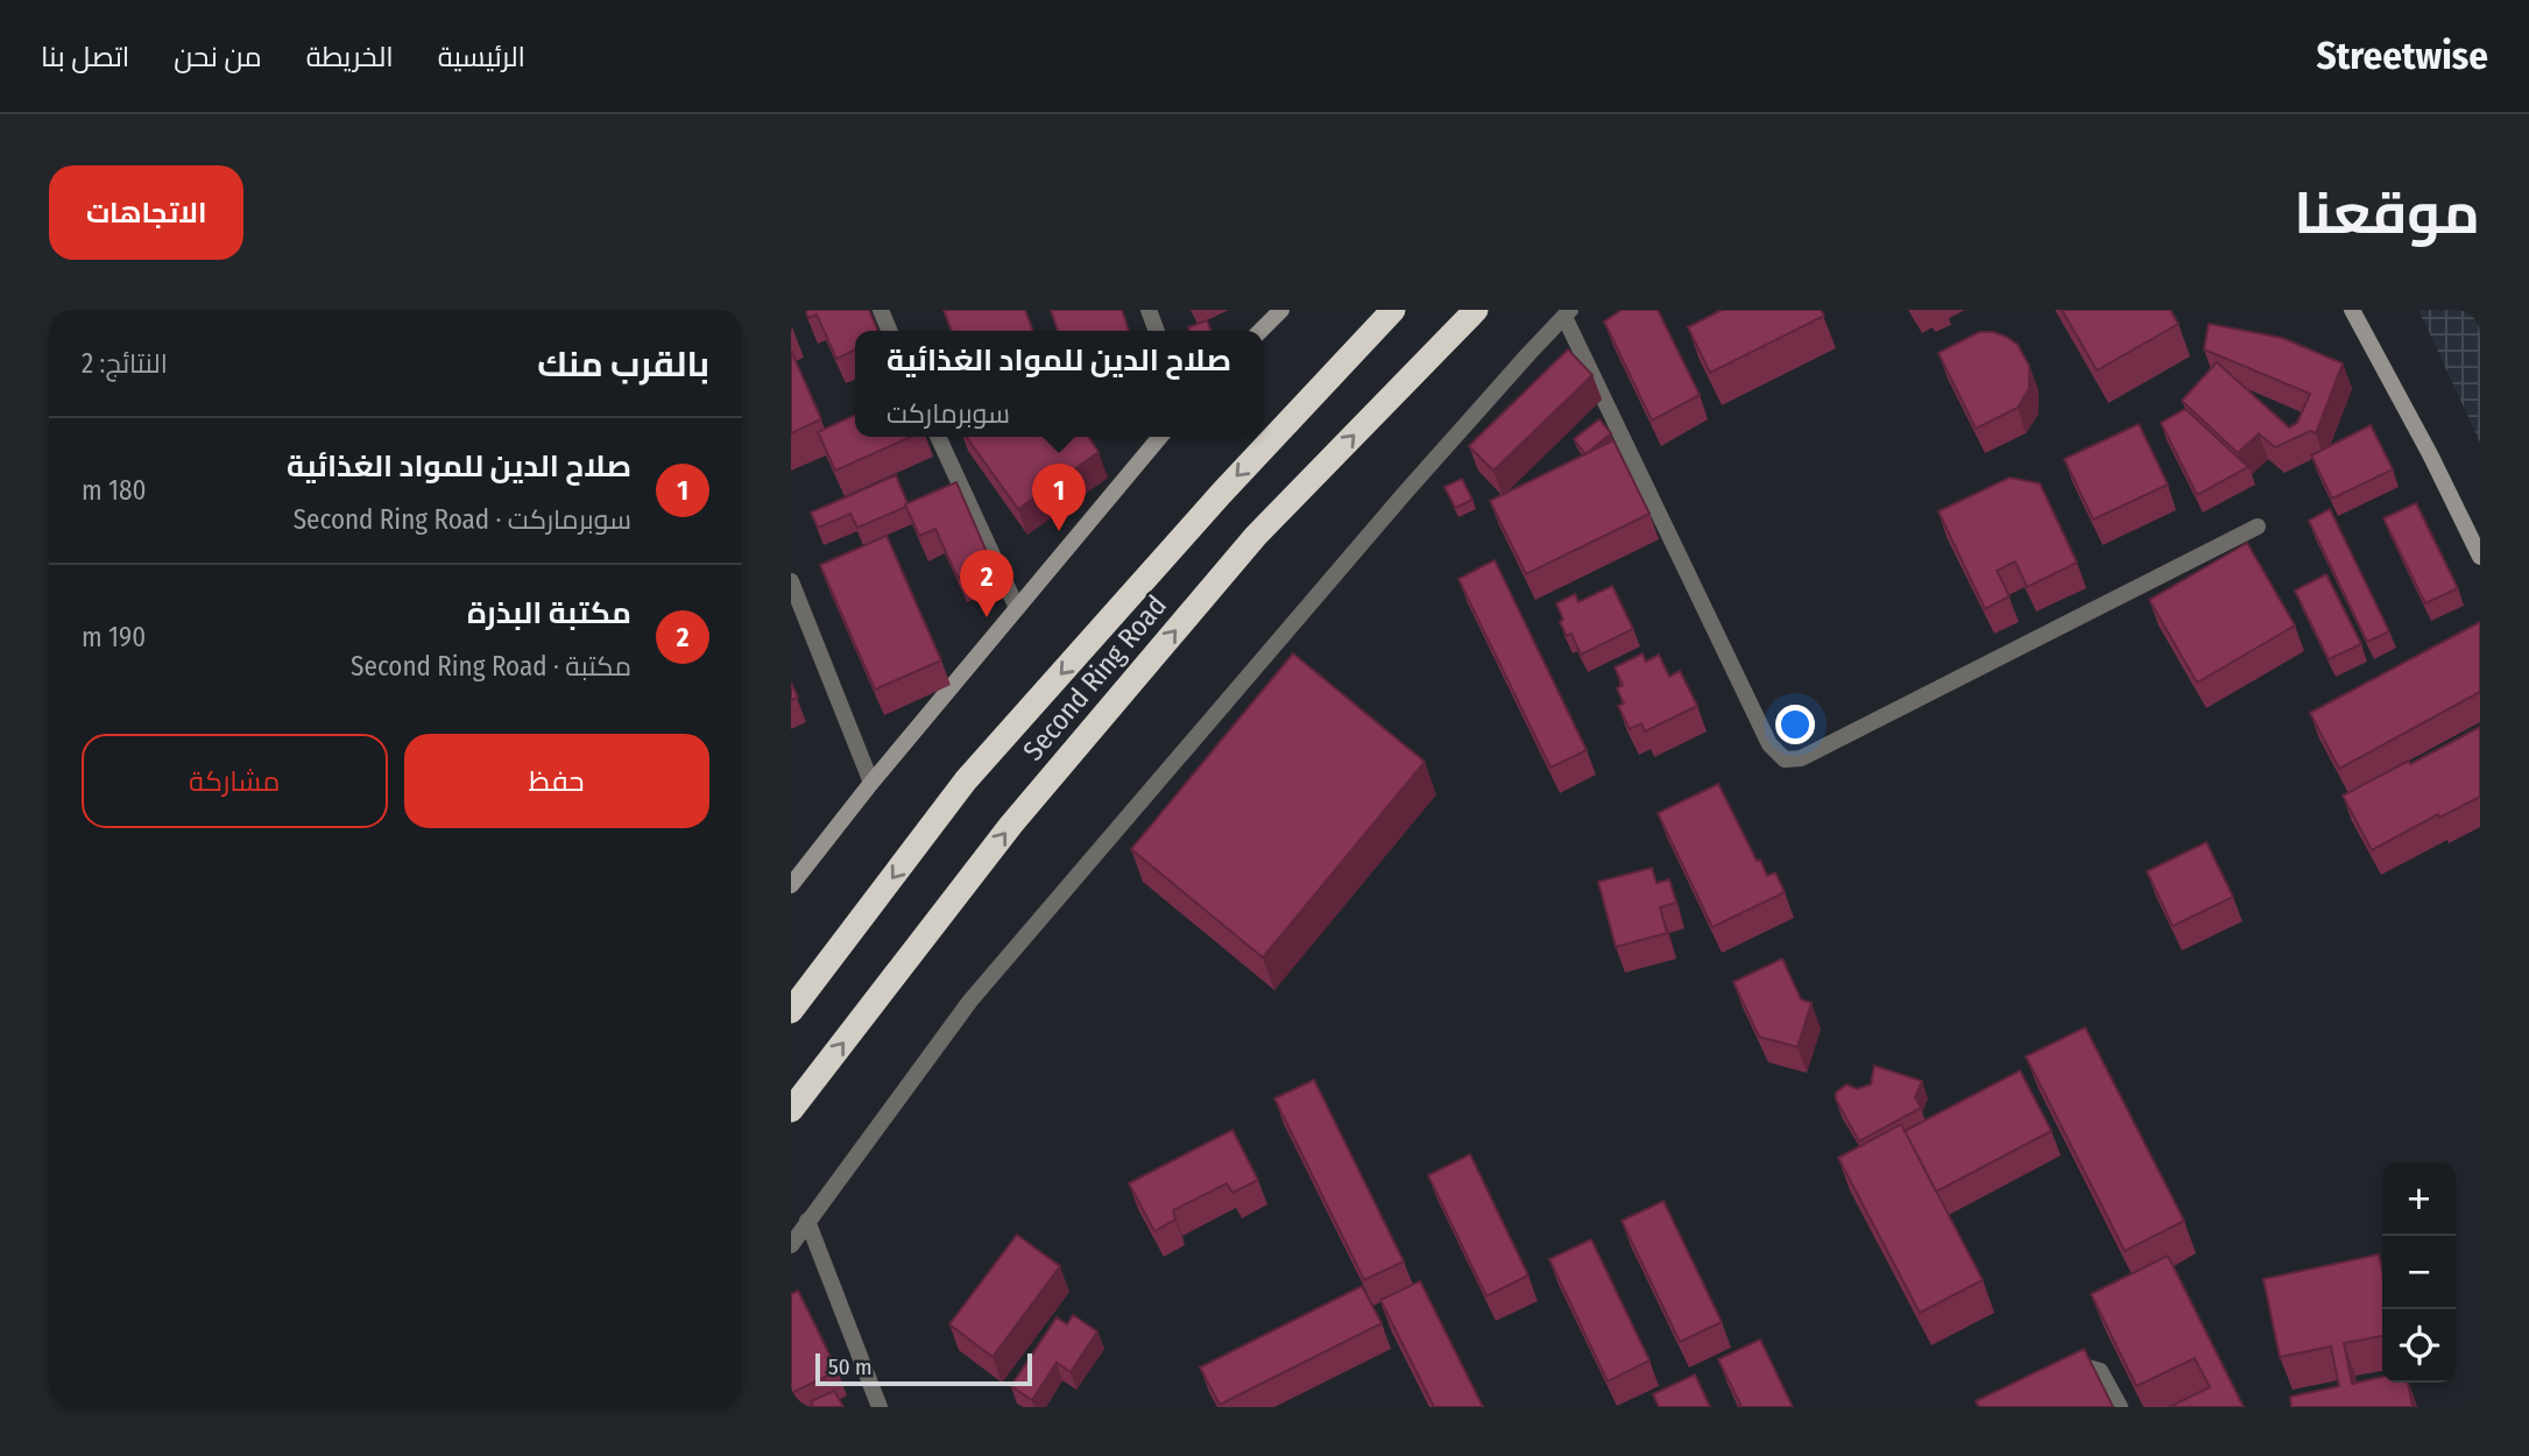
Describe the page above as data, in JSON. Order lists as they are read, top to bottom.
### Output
{
  "streets": {
    "highway": ["Second Ring Road"]
  },
  "scale_bar": "50 m",
  "page": {
    "header": "Streetwise",
    "nav": [
      "الرئيسية",
      "الخريطة",
      "من نحن",
      "اتصل بنا"
    ],
    "title": "موقعنا",
    "buttons": [
      "الاتجاهات",
      ["حفظ", "مشاركة"]
    ],
    "heading": ["بالقرب منك", "النتائج: 2"],
    "popup": ["صلاح الدين للمواد الغذائية", "سوبرماركت"],
    "list": [
      {
        "mark": "1",
        "name": "صلاح الدين للمواد الغذائية",
        "note": "سوبرماركت · Second Ring Road",
        "value": "180 m"
      },
      {
        "mark": "2",
        "name": "مكتبة البذرة",
        "note": "مكتبة · Second Ring Road",
        "value": "190 m"
      }
    ],
    "pins": ["1", "2"],
    "map_buttons": ["+", "−"],
    "scale": "50 m"
  }
}
